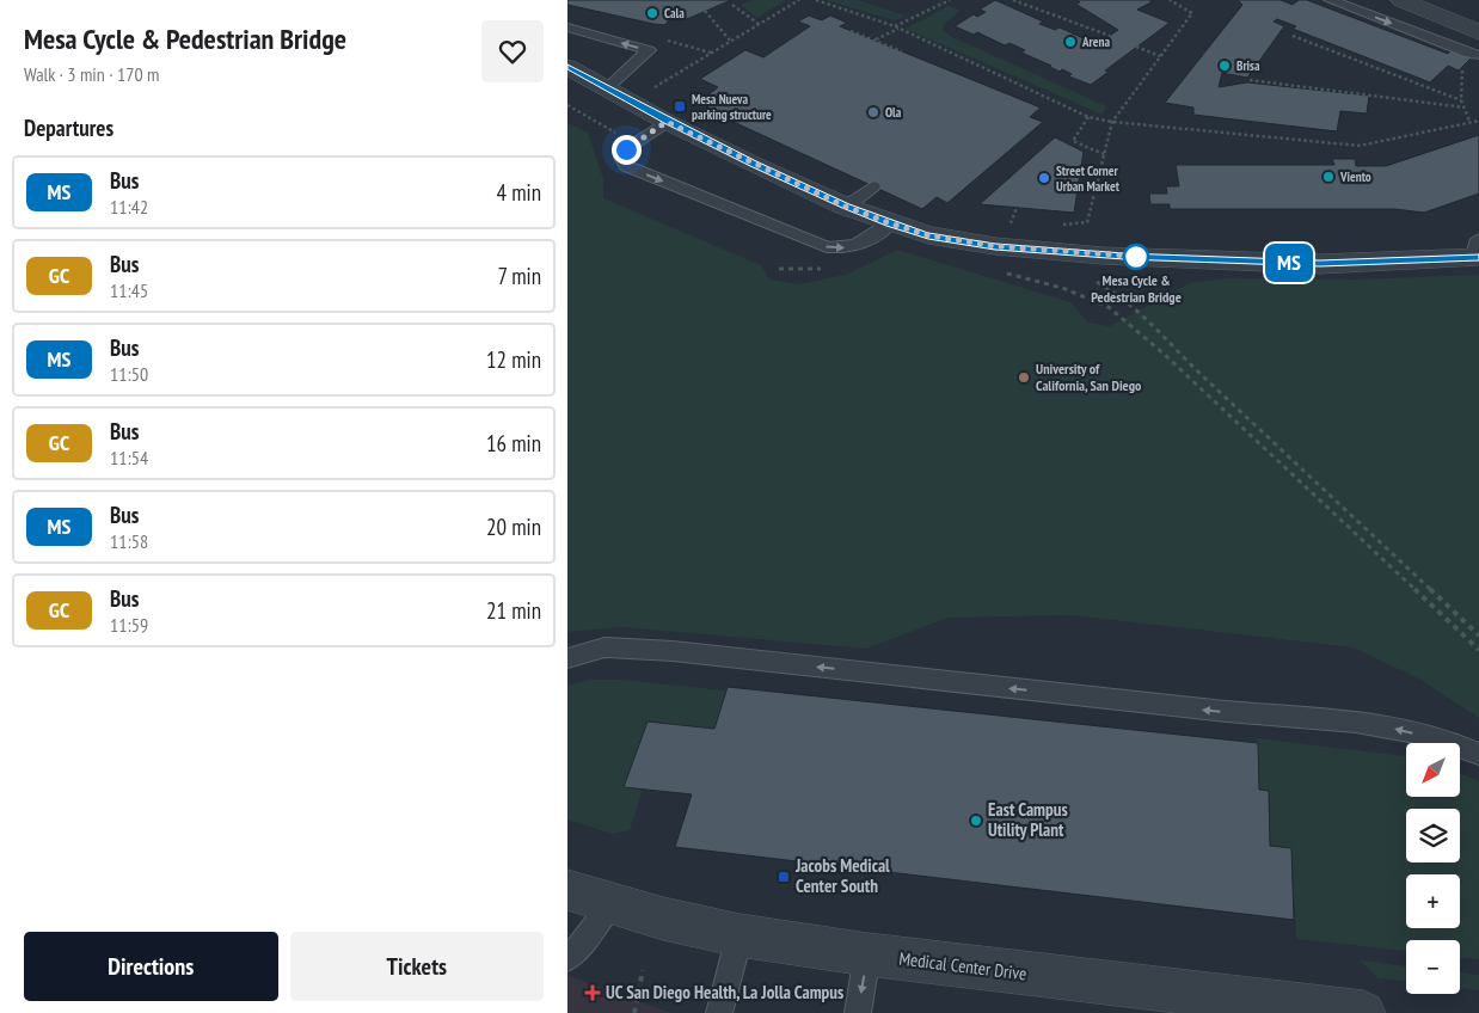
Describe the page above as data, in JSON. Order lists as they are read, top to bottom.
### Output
{
  "streets": {
    "street": ["Medical Center Drive"]
  },
  "places": {
    "other": [
      "Cala",
      "Arena",
      "Brisa",
      "Ola",
      "Viento",
      "Street Corner Urban Market",
      "Mesa Cycle & Pedestrian Bridge",
      "University of California, San Diego",
      "East Campus Utility Plant"
    ],
    "transit": ["Mesa Nueva parking structure", "Jacobs Medical Center South"],
    "health": ["UC San Diego Health, La Jolla Campus"]
  },
  "lines": ["bus line MS"],
  "north": "bottom left",
  "page": {
    "heading": [
      ["Mesa Cycle & Pedestrian Bridge", "Walk · 3 min · 170 m"],
      "Departures"
    ],
    "on_map": "MS",
    "list": [
      {
        "mark": "MS",
        "name": "Bus",
        "note": "11:42",
        "value": "4 min"
      },
      {
        "mark": "GC",
        "name": "Bus",
        "note": "11:45",
        "value": "7 min"
      },
      {
        "mark": "MS",
        "name": "Bus",
        "note": "11:50",
        "value": "12 min"
      },
      {
        "mark": "GC",
        "name": "Bus",
        "note": "11:54",
        "value": "16 min"
      },
      {
        "mark": "MS",
        "name": "Bus",
        "note": "11:58",
        "value": "20 min"
      },
      {
        "mark": "GC",
        "name": "Bus",
        "note": "11:59",
        "value": "21 min"
      }
    ],
    "map_buttons": ["+", "−"],
    "buttons": ["Directions", "Tickets"]
  }
}
